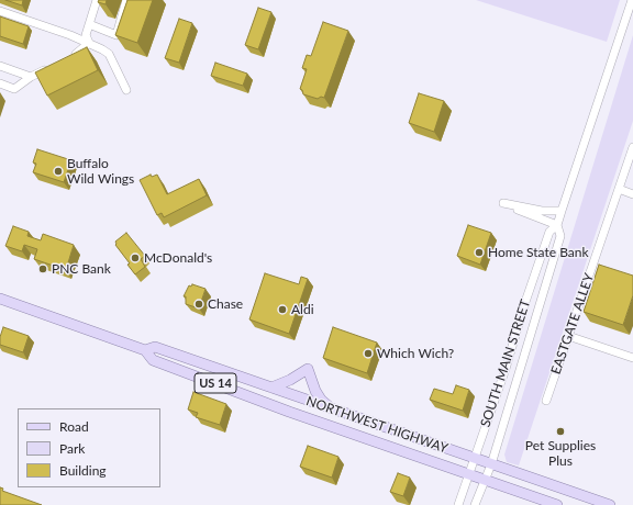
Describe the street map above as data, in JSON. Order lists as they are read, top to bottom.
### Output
{
  "streets": {
    "main road": ["US 14", "NORTHWEST HIGHWAY"],
    "street": ["EASTGATE ALLEY", "SOUTH MAIN STREET"]
  },
  "crossings": [
    ["SOUTH MAIN STREET", "NORTHWEST HIGHWAY"]
  ],
  "places": [
    "Buffalo Wild Wings",
    "Home State Bank",
    "McDonald's",
    "PNC Bank",
    "Chase",
    "Aldi",
    "Which Wich?",
    "Pet Supplies Plus"
  ],
  "legend": ["Road", "Park", "Building"]
}
